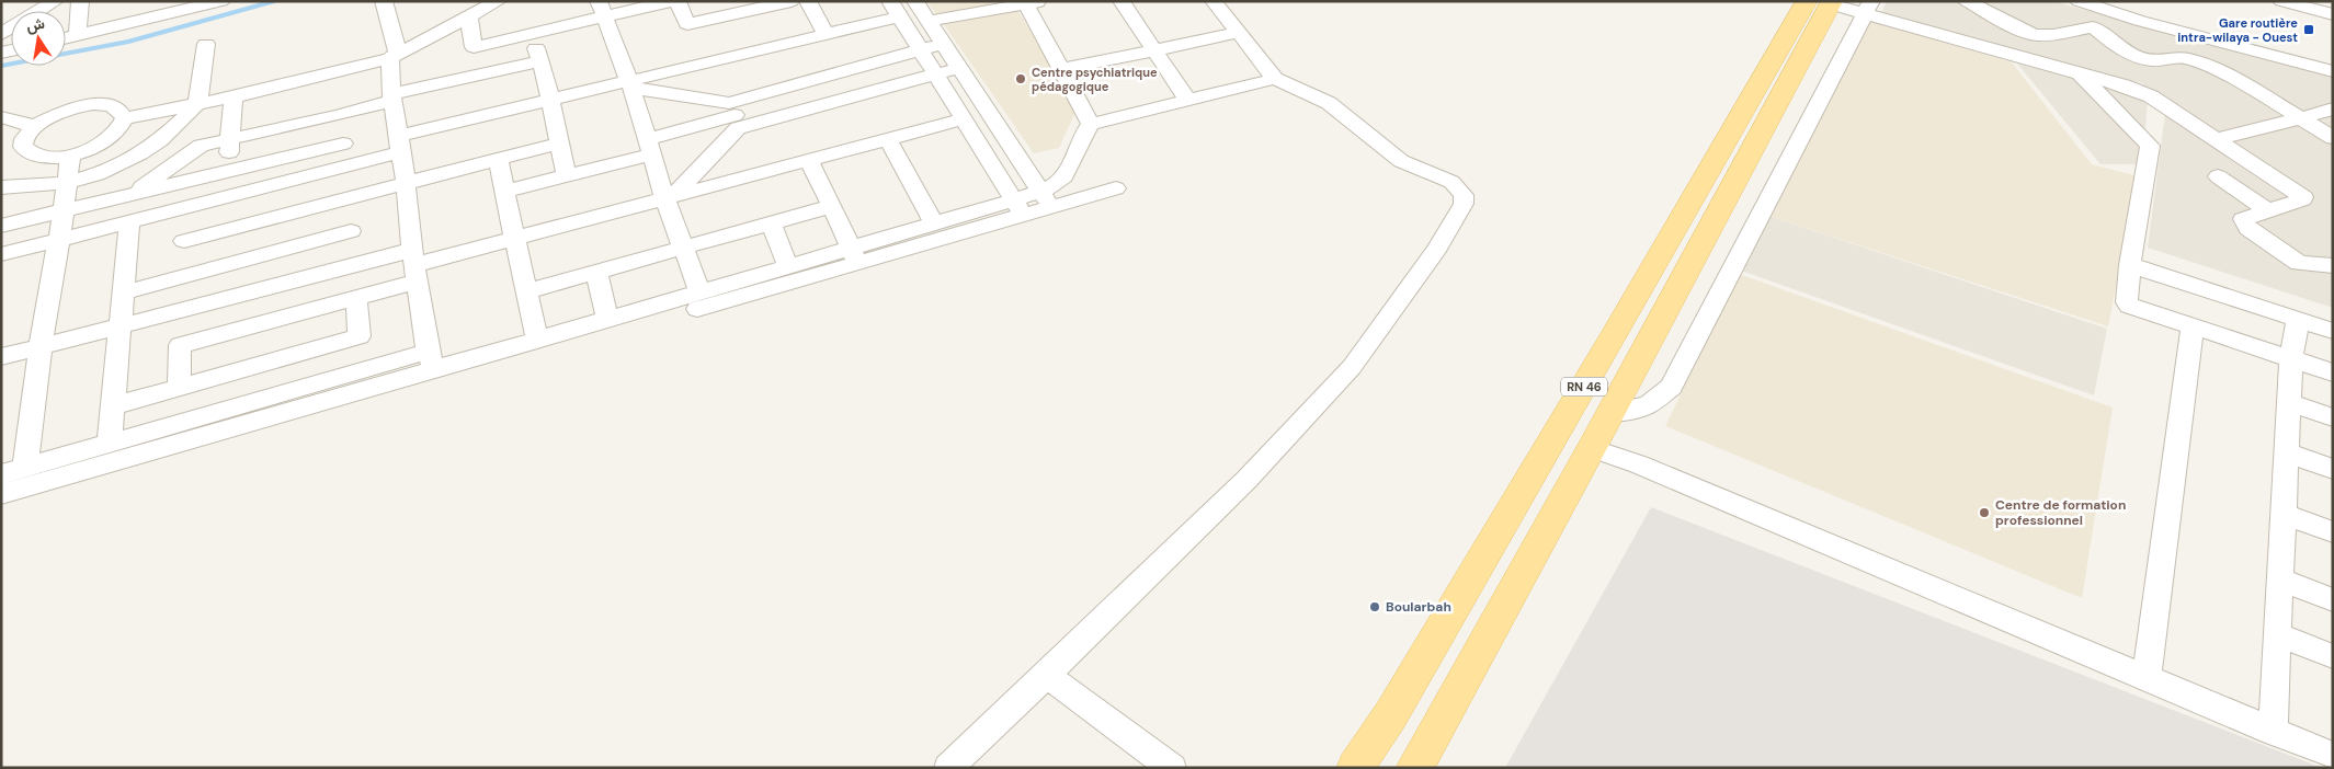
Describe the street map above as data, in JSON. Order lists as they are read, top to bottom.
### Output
{
  "streets": {
    "main road": ["RN 46"]
  },
  "places": {
    "transit": ["Gare routière intra-wilaya - Ouest"],
    "other": ["Centre psychiatrique pédagogique", "Centre de formation professionnel", "Boularbah"]
  },
  "north": "top"
}
